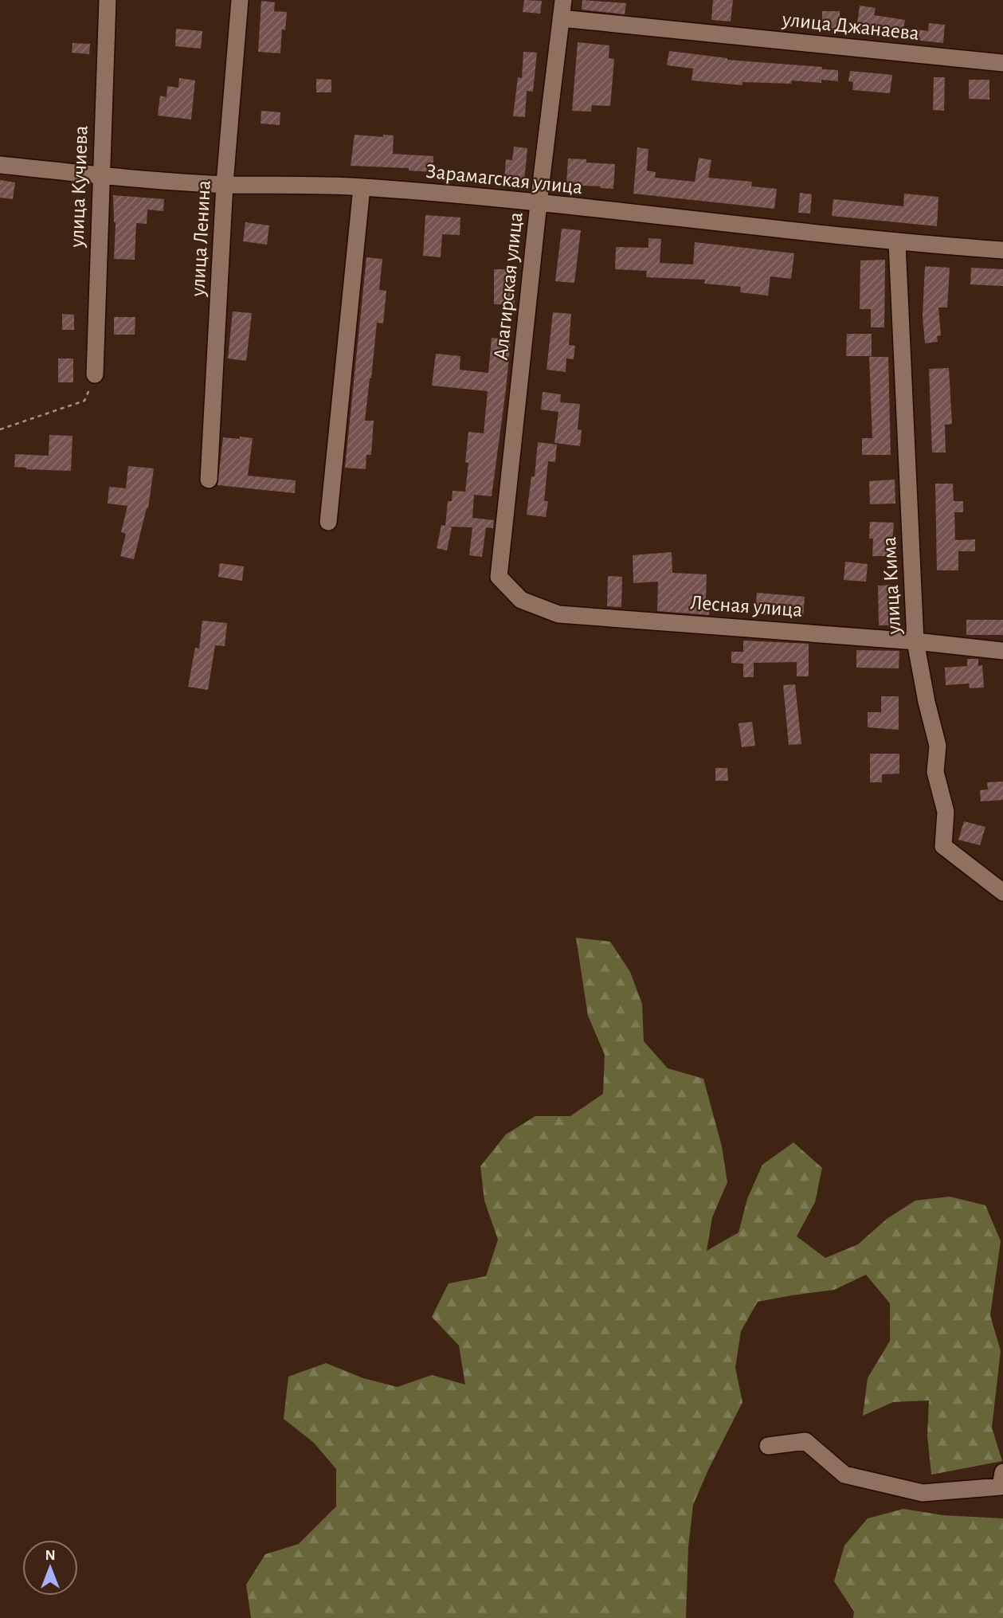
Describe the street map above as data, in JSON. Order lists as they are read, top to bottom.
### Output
{
  "streets": {
    "street": [
      "улица Джанаева",
      "Зарамагская улица",
      "улица Кучиева",
      "улица Ленина",
      "Алагирская улица",
      "улица Кима",
      "Лесная улица"
    ]
  },
  "crossings": [
    ["улица Джанаева", "Алагирская улица"],
    ["Зарамагская улица", "улица Кучиева"],
    ["Зарамагская улица", "улица Ленина"],
    ["Зарамагская улица", "Алагирская улица"],
    ["Зарамагская улица", "улица Кима"],
    ["Алагирская улица", "Лесная улица"],
    ["улица Кима", "Лесная улица"]
  ],
  "north": "top"
}
